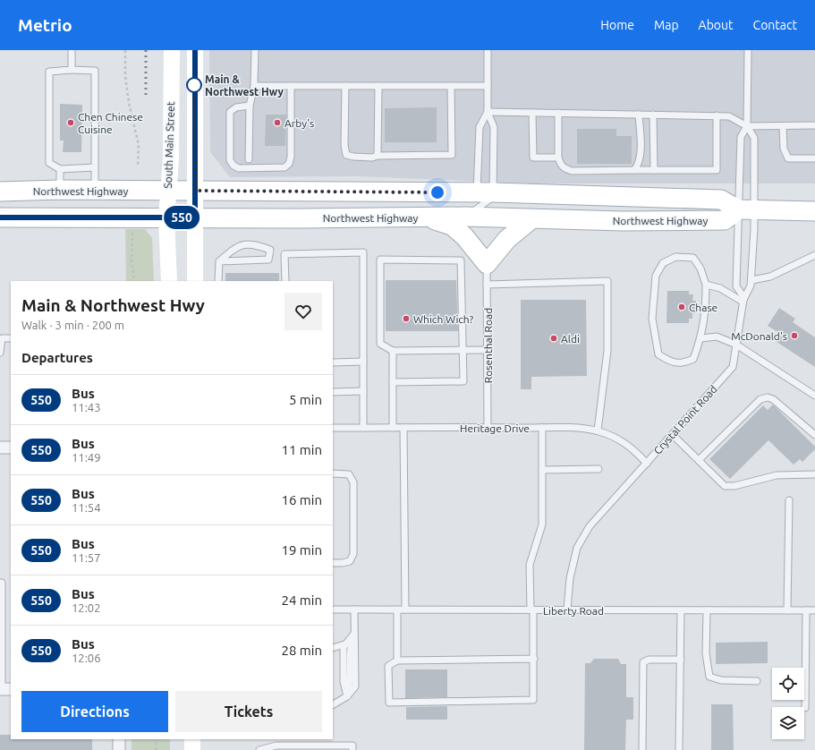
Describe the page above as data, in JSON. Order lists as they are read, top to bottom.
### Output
{
  "streets": {
    "main road": ["Northwest Highway"],
    "street": ["South Main Street"],
    "lane": [
      "Rosenthal Road",
      "Crystal Point Road",
      "Heritage Drive",
      "Liberty Road"
    ]
  },
  "crossings": [
    ["South Main Street", "Northwest Highway"],
    ["Northwest Highway", "Crystal Point Road"],
    ["Rosenthal Road", "Heritage Drive"],
    ["Crystal Point Road", "Heritage Drive"],
    ["Crystal Point Road", "Liberty Road"]
  ],
  "places": [
    "Main & Northwest Hwy",
    "Chen Chinese Cuisine",
    "Arby's",
    "Chase",
    "Which Wich?",
    "McDonald's",
    "Aldi"
  ],
  "lines": ["bus line 550"],
  "page": {
    "header": "Metrio",
    "nav": [
      "Home",
      "Map",
      "About",
      "Contact"
    ],
    "on_map": "550",
    "heading": [
      ["Main & Northwest Hwy", "Walk · 3 min · 200 m"],
      "Departures"
    ],
    "list": [
      {
        "mark": "550",
        "name": "Bus",
        "note": "11:43",
        "value": "5 min"
      },
      {
        "mark": "550",
        "name": "Bus",
        "note": "11:49",
        "value": "11 min"
      },
      {
        "mark": "550",
        "name": "Bus",
        "note": "11:54",
        "value": "16 min"
      },
      {
        "mark": "550",
        "name": "Bus",
        "note": "11:57",
        "value": "19 min"
      },
      {
        "mark": "550",
        "name": "Bus",
        "note": "12:02",
        "value": "24 min"
      },
      {
        "mark": "550",
        "name": "Bus",
        "note": "12:06",
        "value": "28 min"
      }
    ],
    "buttons": ["Directions", "Tickets"]
  }
}
